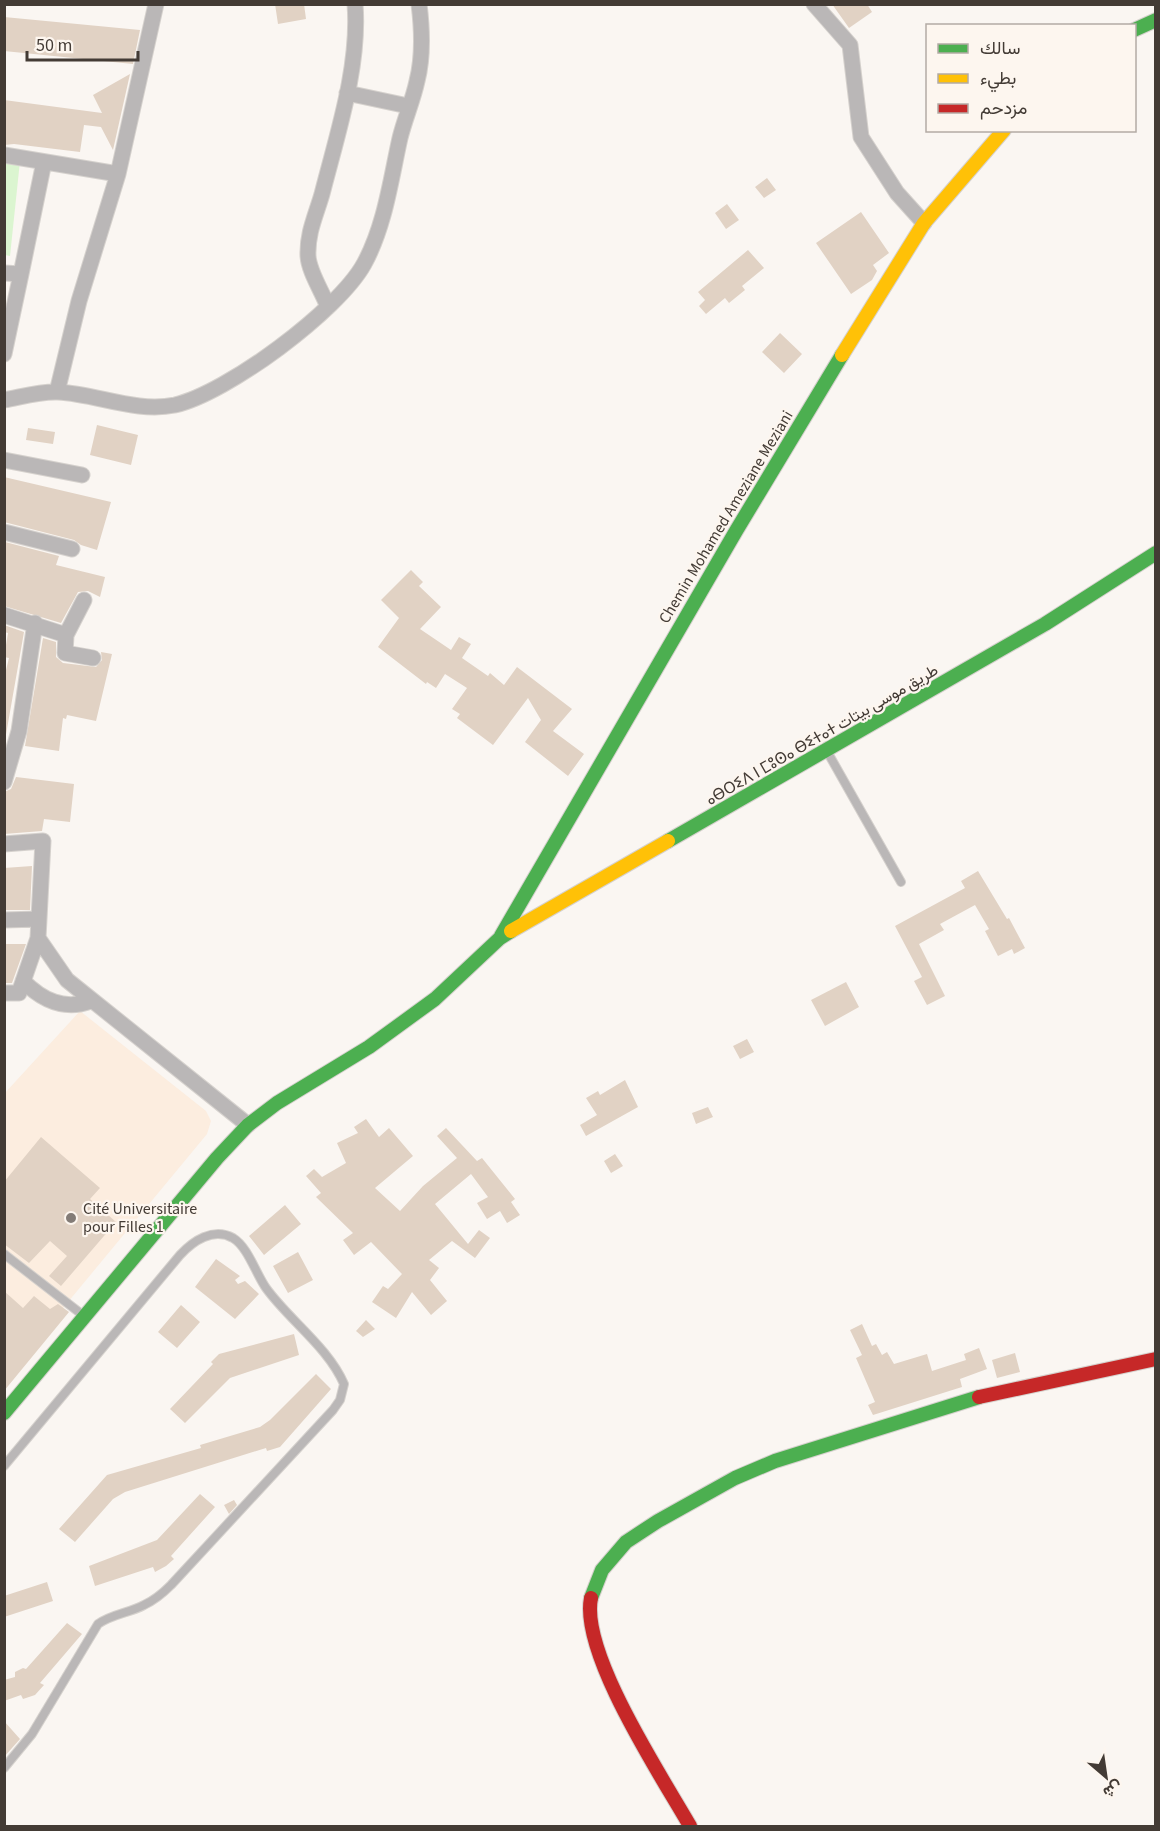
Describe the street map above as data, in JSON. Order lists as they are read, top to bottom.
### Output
{
  "streets": {
    "main road": ["Chemin Mohamed Ameziane Meziani", "ⴰⴱⵔⵉⴷ ⵏ ⵎⵓⵙⴰ ⴱⵉⵜⴰⵜ طريق موسى بيتات"]
  },
  "crossings": [
    ["Chemin Mohamed Ameziane Meziani", "ⴰⴱⵔⵉⴷ ⵏ ⵎⵓⵙⴰ ⴱⵉⵜⴰⵜ طريق موسى بيتات"]
  ],
  "places": ["Cité Universitaire pour Filles 1"],
  "legend": ["سالك", "بطيء", "مزدحم"],
  "scale_bar": "50 m",
  "north": "bottom right"
}
